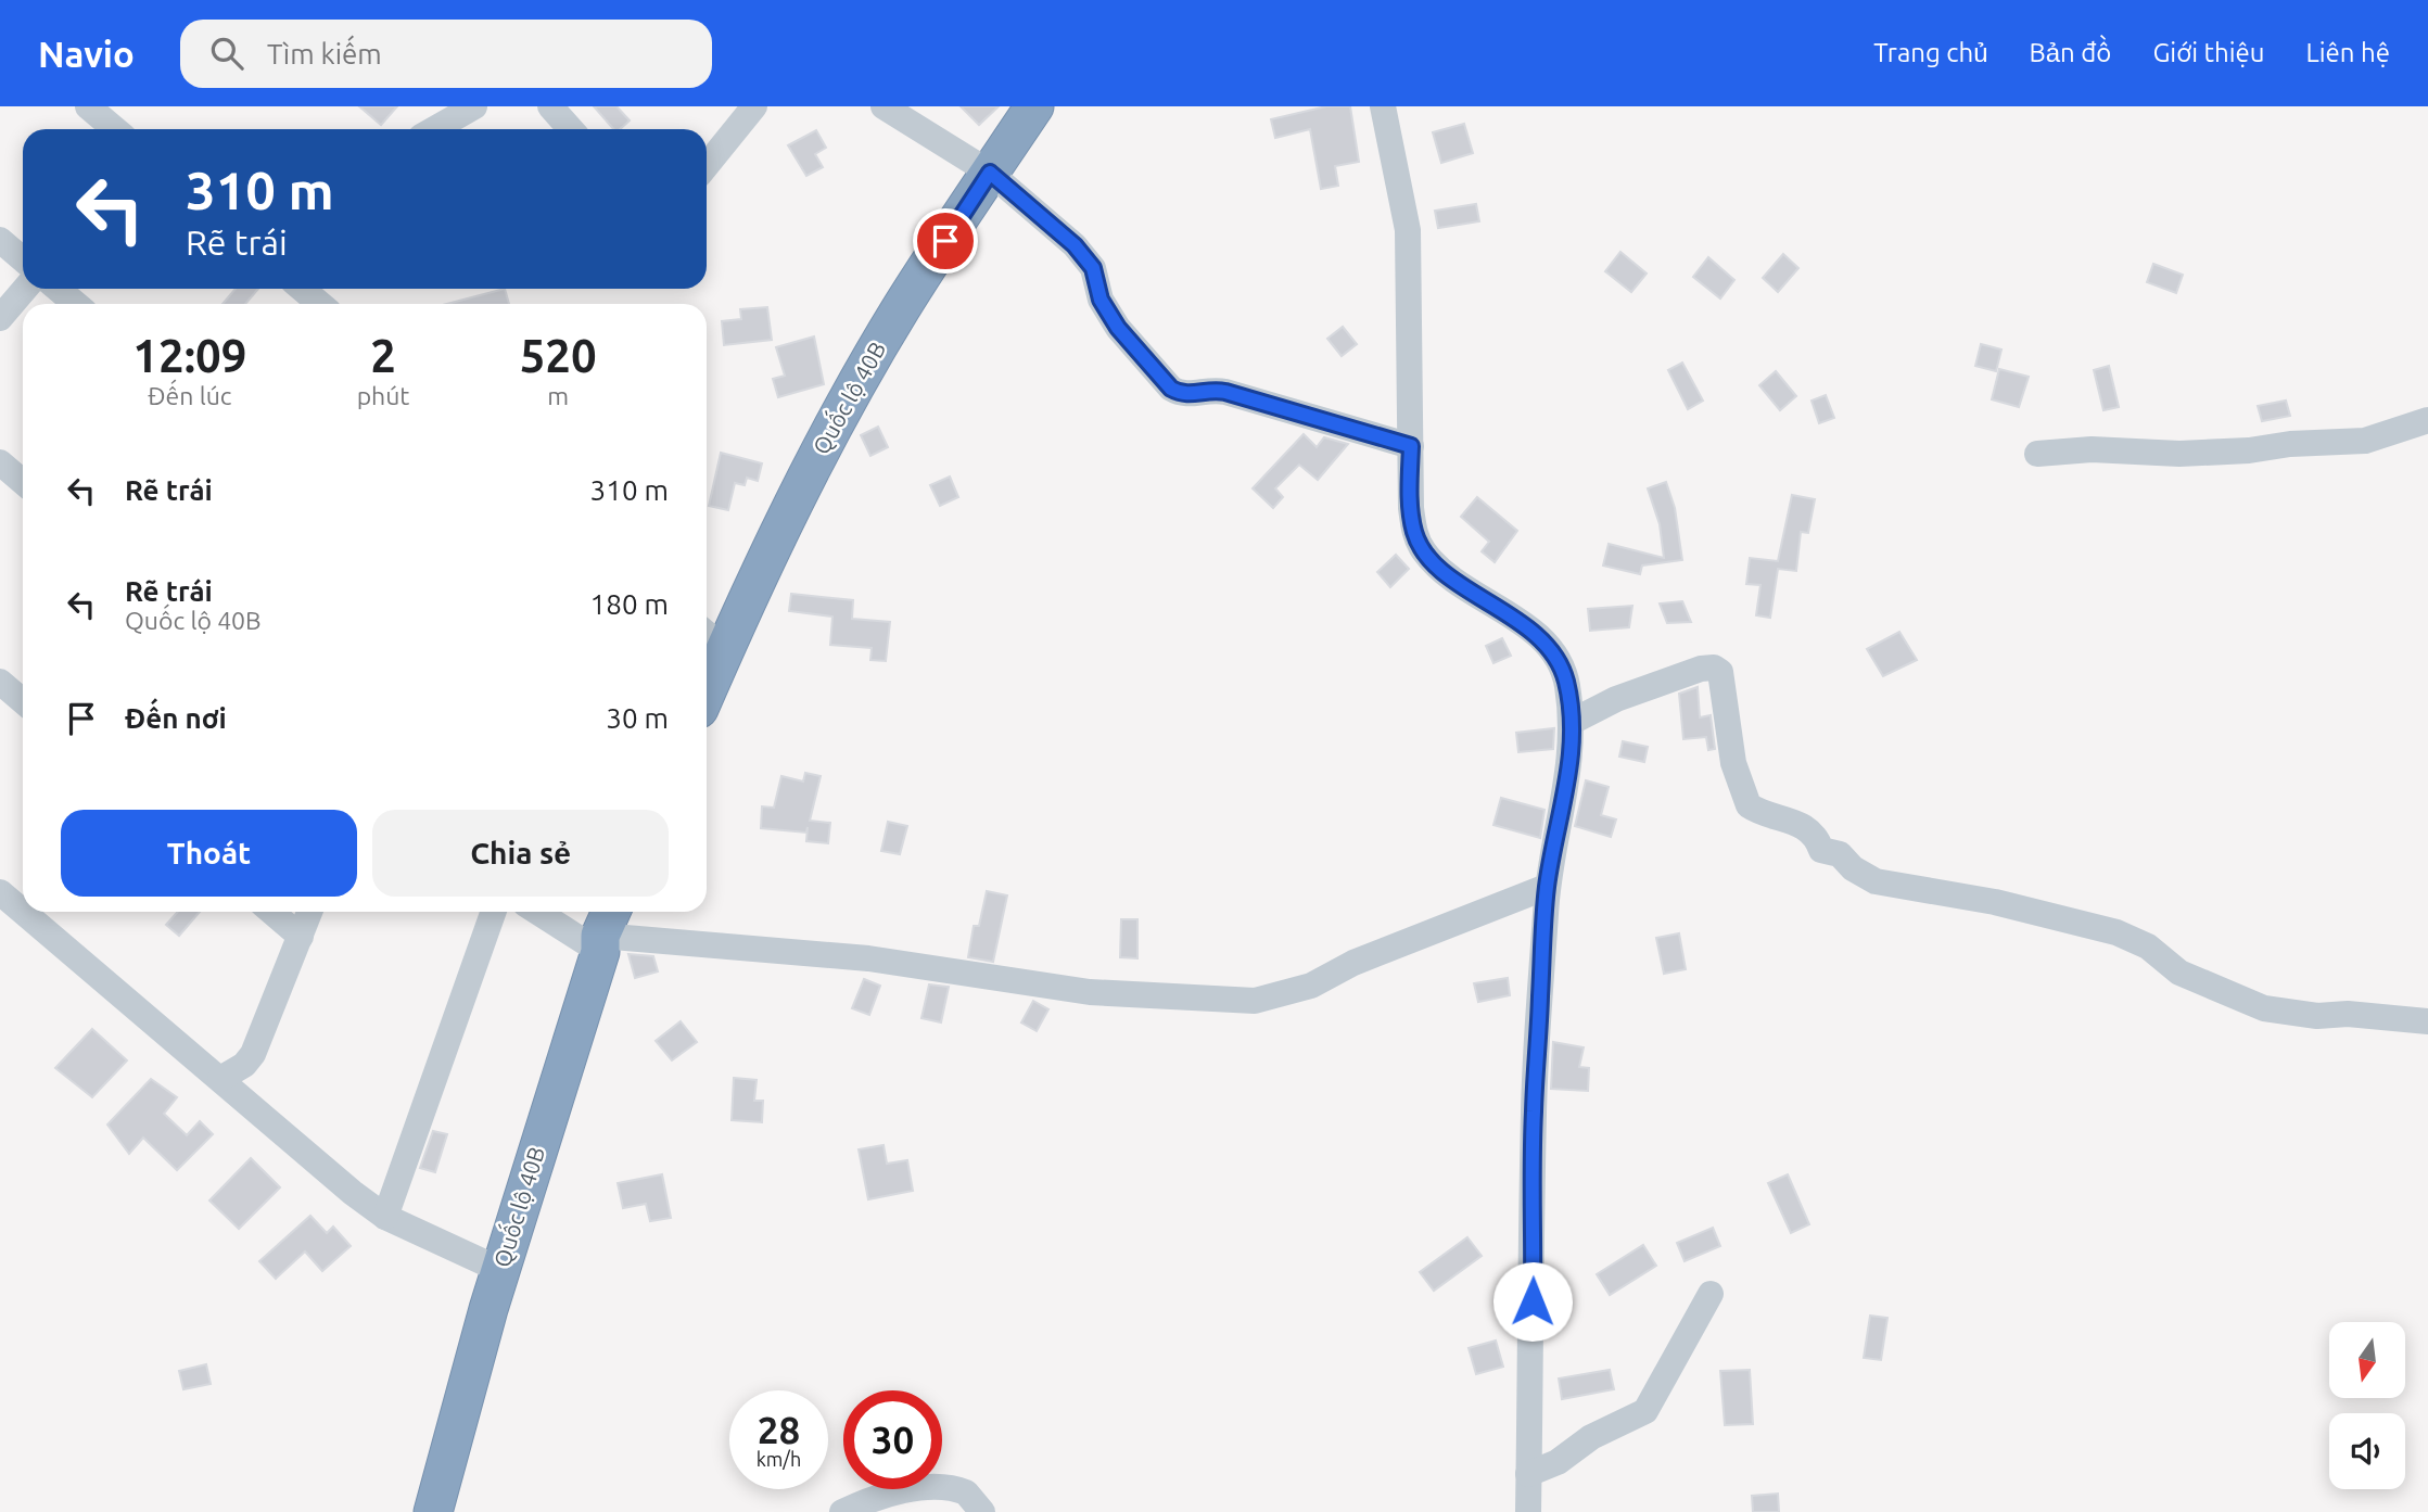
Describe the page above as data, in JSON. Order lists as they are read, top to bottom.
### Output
{
  "streets": {
    "highway": ["Quốc lộ 40B"]
  },
  "north": "bottom",
  "page": {
    "header": "Navio",
    "search": "Tìm kiếm",
    "nav": [
      "Trang chủ",
      "Bản đồ",
      "Giới thiệu",
      "Liên hệ"
    ],
    "turn": ["310 m", "Rẽ trái"],
    "eta": [
      "12:09",
      "Đến lúc",
      "2",
      "phút",
      "520",
      "m"
    ],
    "list": [
      {
        "name": "Rẽ trái",
        "value": "310 m"
      },
      {
        "name": "Rẽ trái",
        "note": "Quốc lộ 40B",
        "value": "180 m"
      },
      {
        "name": "Đến nơi",
        "value": "30 m"
      }
    ],
    "buttons": ["Thoát", "Chia sẻ"],
    "speed": "28 km/h",
    "limit": "30"
  }
}
